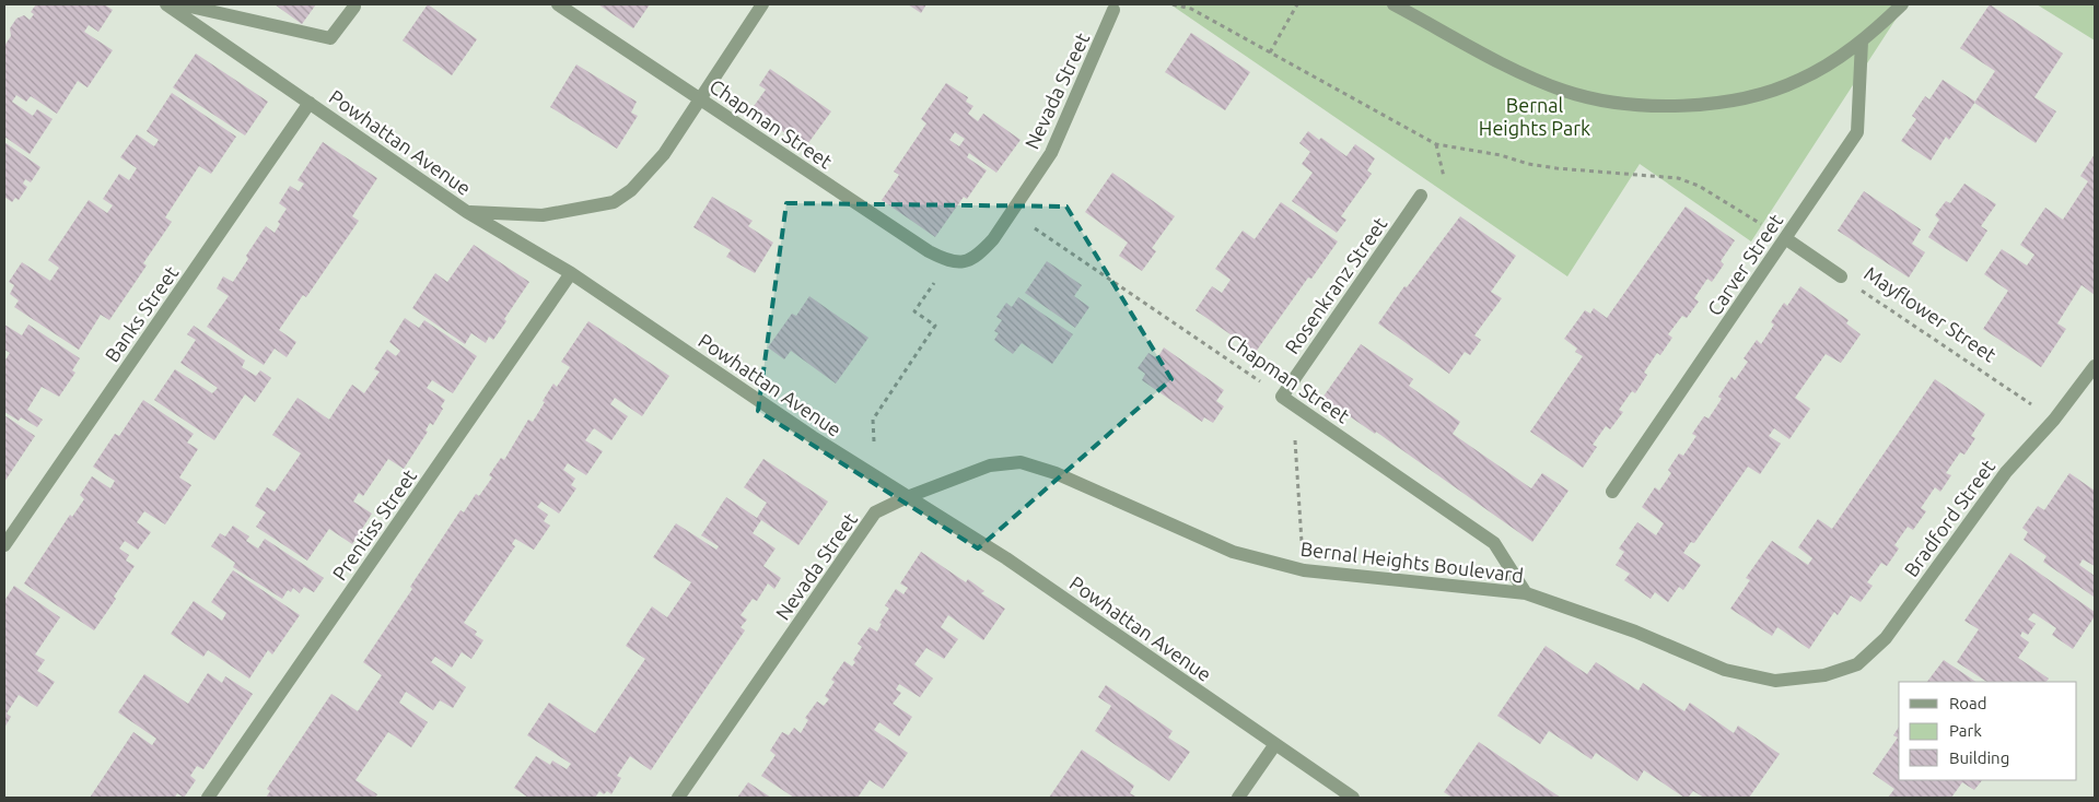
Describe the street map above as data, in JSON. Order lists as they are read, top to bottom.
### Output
{
  "streets": {
    "street": [
      "Nevada Street",
      "Chapman Street",
      "Powhattan Avenue",
      "Carver Street",
      "Rosenkranz Street",
      "Banks Street",
      "Mayflower Street",
      "Bradford Street",
      "Prentiss Street",
      "Bernal Heights Boulevard"
    ]
  },
  "crossings": [
    ["Nevada Street", "Chapman Street"],
    ["Nevada Street", "Powhattan Avenue"],
    ["Nevada Street", "Bernal Heights Boulevard"],
    ["Chapman Street", "Rosenkranz Street"],
    ["Chapman Street", "Bernal Heights Boulevard"],
    ["Powhattan Avenue", "Banks Street"],
    ["Powhattan Avenue", "Prentiss Street"],
    ["Powhattan Avenue", "Bernal Heights Boulevard"],
    ["Carver Street", "Mayflower Street"],
    ["Mayflower Street", "Bradford Street"],
    ["Bradford Street", "Bernal Heights Boulevard"]
  ],
  "parks": ["Bernal Heights Park"],
  "legend": ["Road", "Park", "Building"]
}
